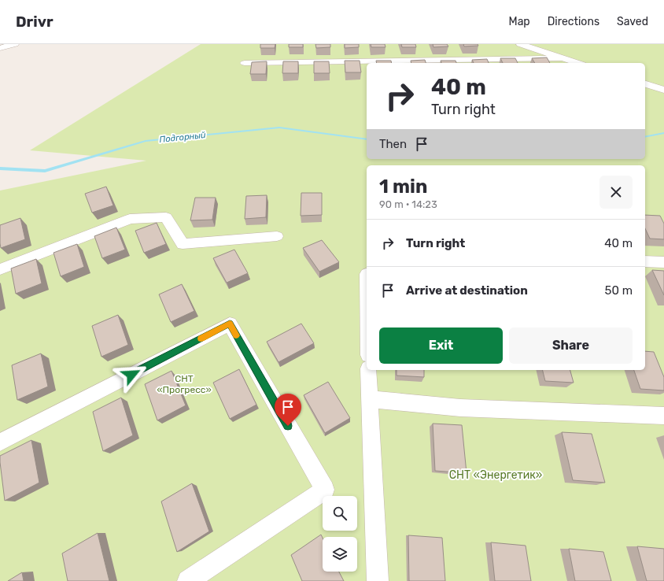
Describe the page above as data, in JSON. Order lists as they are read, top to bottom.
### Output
{
  "water": ["Подгорный"],
  "parks": ["СНТ «Прогресс»", "СНТ «Энергетик»"],
  "page": {
    "header": "Drivr",
    "nav": ["Map", "Directions", "Saved"],
    "turn": ["40 m", "Turn right"],
    "then": "Then",
    "heading": ["1 min", "90 m · 14:23"],
    "list": [
      {
        "name": "Turn right",
        "value": "40 m"
      },
      {
        "name": "Arrive at destination",
        "value": "50 m"
      }
    ],
    "buttons": ["Exit", "Share"]
  }
}
